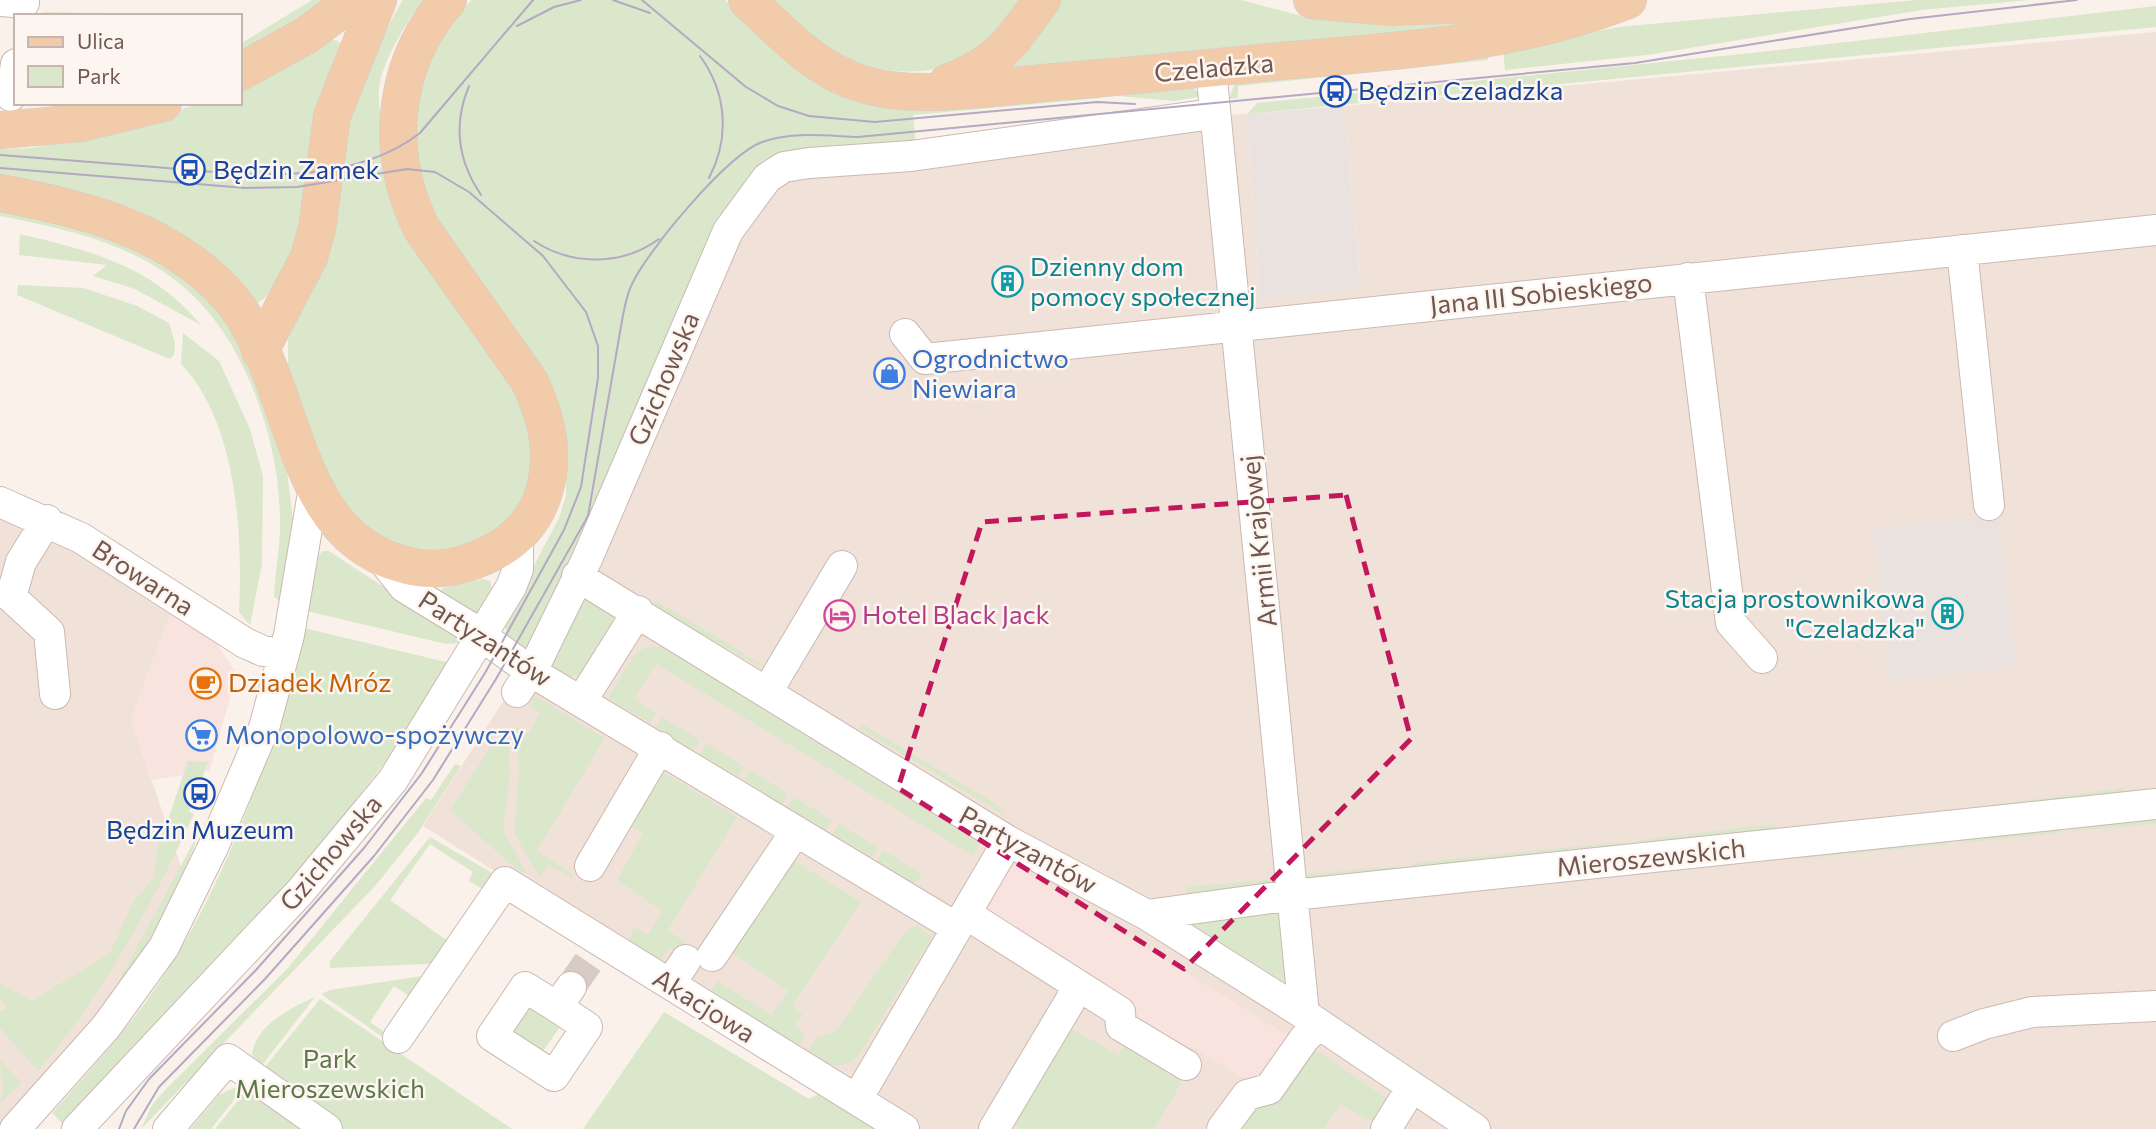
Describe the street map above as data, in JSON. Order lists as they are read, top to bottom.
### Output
{
  "streets": {
    "main road": ["Czeladzka"],
    "street": [
      "Jana III Sobieskiego",
      "Gzichowska",
      "Armii Krajowej",
      "Browarna",
      "Partyzantów",
      "Mieroszewskich",
      "Akacjowa"
    ]
  },
  "crossings": [
    ["Czeladzka", "Armii Krajowej"],
    ["Jana III Sobieskiego", "Armii Krajowej"],
    ["Gzichowska", "Partyzantów"],
    ["Armii Krajowej", "Partyzantów"],
    ["Armii Krajowej", "Mieroszewskich"],
    ["Partyzantów", "Mieroszewskich"]
  ],
  "parks": ["Park Mieroszewskich"],
  "places": {
    "bus stop": ["Będzin Czeladzka", "Będzin Zamek", "Będzin Muzeum"],
    "building": ["Dzienny dom pomocy społecznej", "Stacja prostownikowa \"Czeladzka\""],
    "shop": ["Ogrodnictwo Niewiara"],
    "hotel": ["Hotel Black Jack"],
    "cafe": ["Dziadek Mróz"],
    "supermarket": ["Monopolowo-spożywczy"]
  },
  "legend": ["Ulica", "Park"]
}
